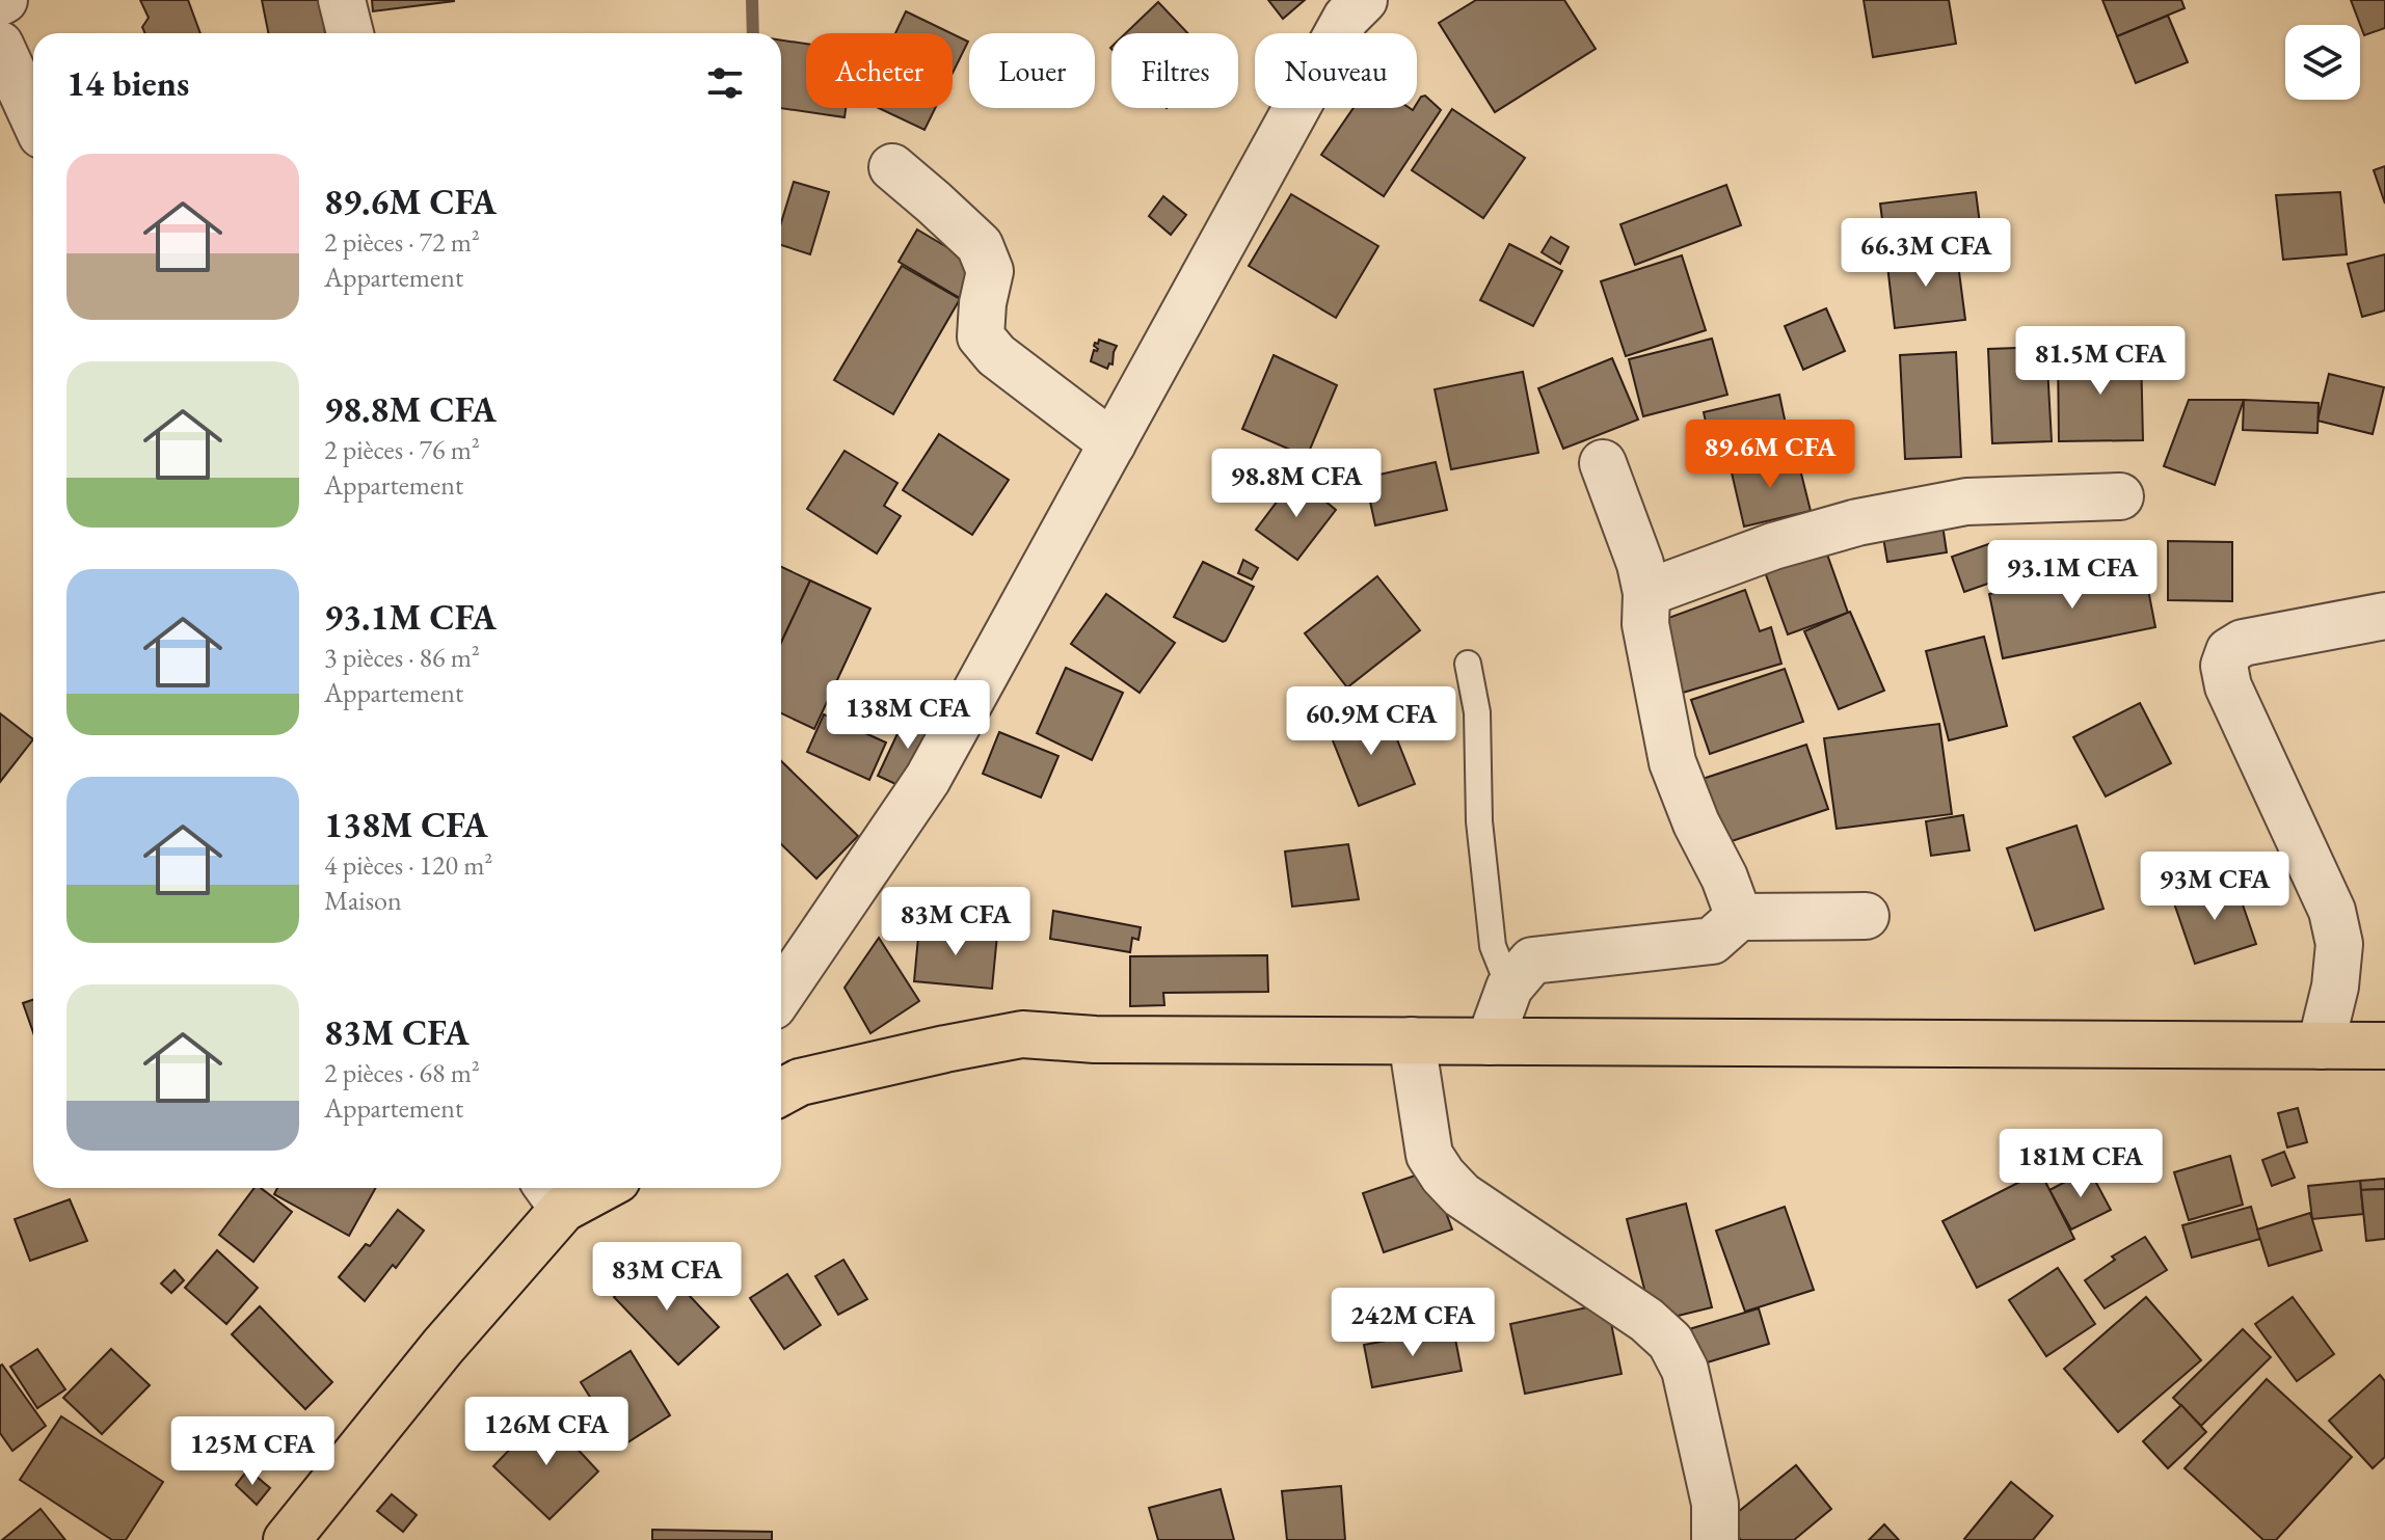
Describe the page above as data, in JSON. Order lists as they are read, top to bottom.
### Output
{
  "page": {
    "chip": [
      "Acheter",
      "Louer",
      "Filtres",
      "Nouveau"
    ],
    "heading": "14 biens",
    "list": [
      {
        "name": "89.6M CFA",
        "note": "2 pièces · 72 m² · Appartement"
      },
      {
        "name": "98.8M CFA",
        "note": "2 pièces · 76 m² · Appartement"
      },
      {
        "name": "93.1M CFA",
        "note": "3 pièces · 86 m² · Appartement"
      },
      {
        "name": "138M CFA",
        "note": "4 pièces · 120 m² · Maison"
      },
      {
        "name": "83M CFA",
        "note": "2 pièces · 68 m² · Appartement"
      }
    ],
    "price": [
      "66.3M CFA",
      "81.5M CFA",
      "89.6M CFA",
      "98.8M CFA",
      "93.1M CFA",
      "138M CFA",
      "60.9M CFA",
      "93M CFA",
      "83M CFA",
      "181M CFA",
      "83M CFA",
      "242M CFA",
      "126M CFA",
      "125M CFA"
    ]
  }
}
